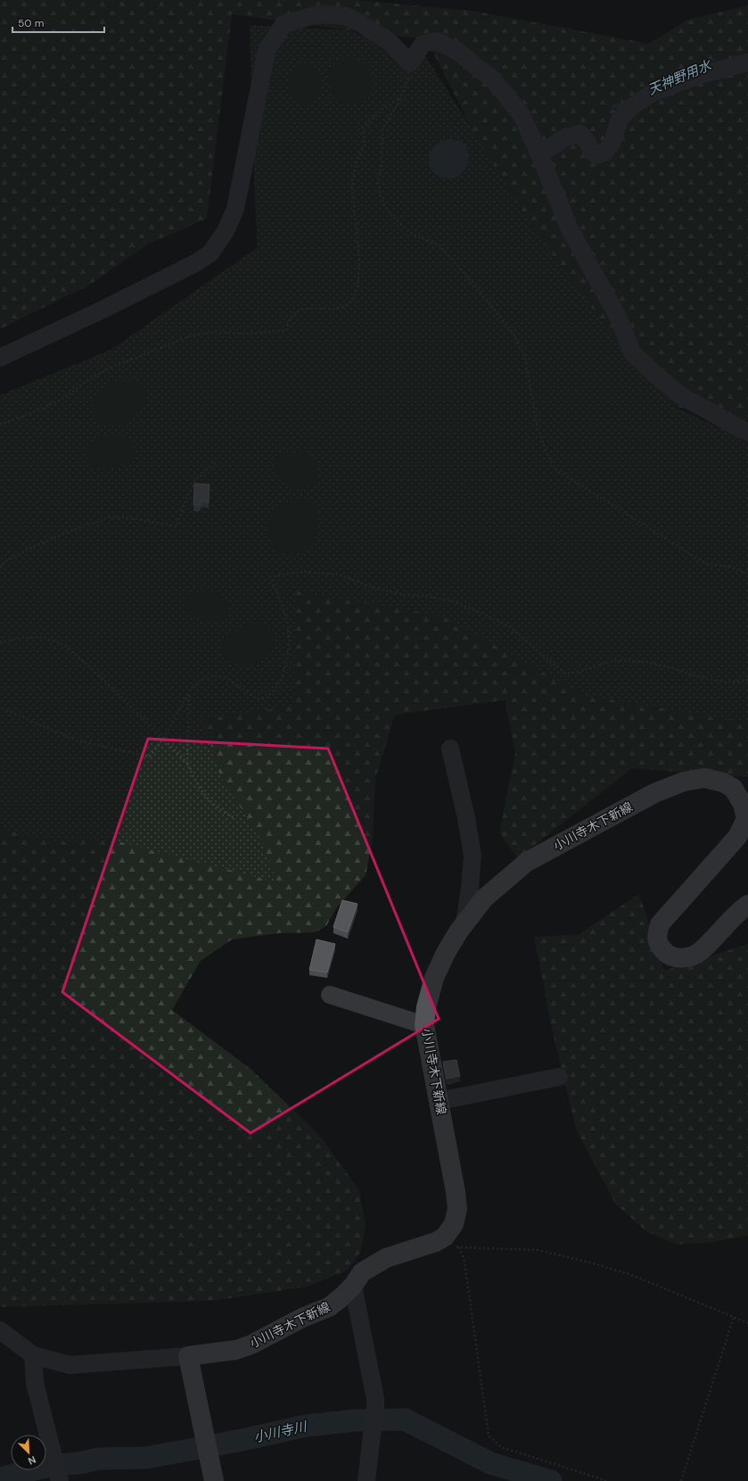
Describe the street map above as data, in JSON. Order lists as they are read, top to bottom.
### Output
{
  "streets": {
    "main road": ["小川寺木下新線"]
  },
  "water": ["天神野用水", "小川寺川"],
  "scale_bar": "50 m",
  "north": "bottom right"
}
